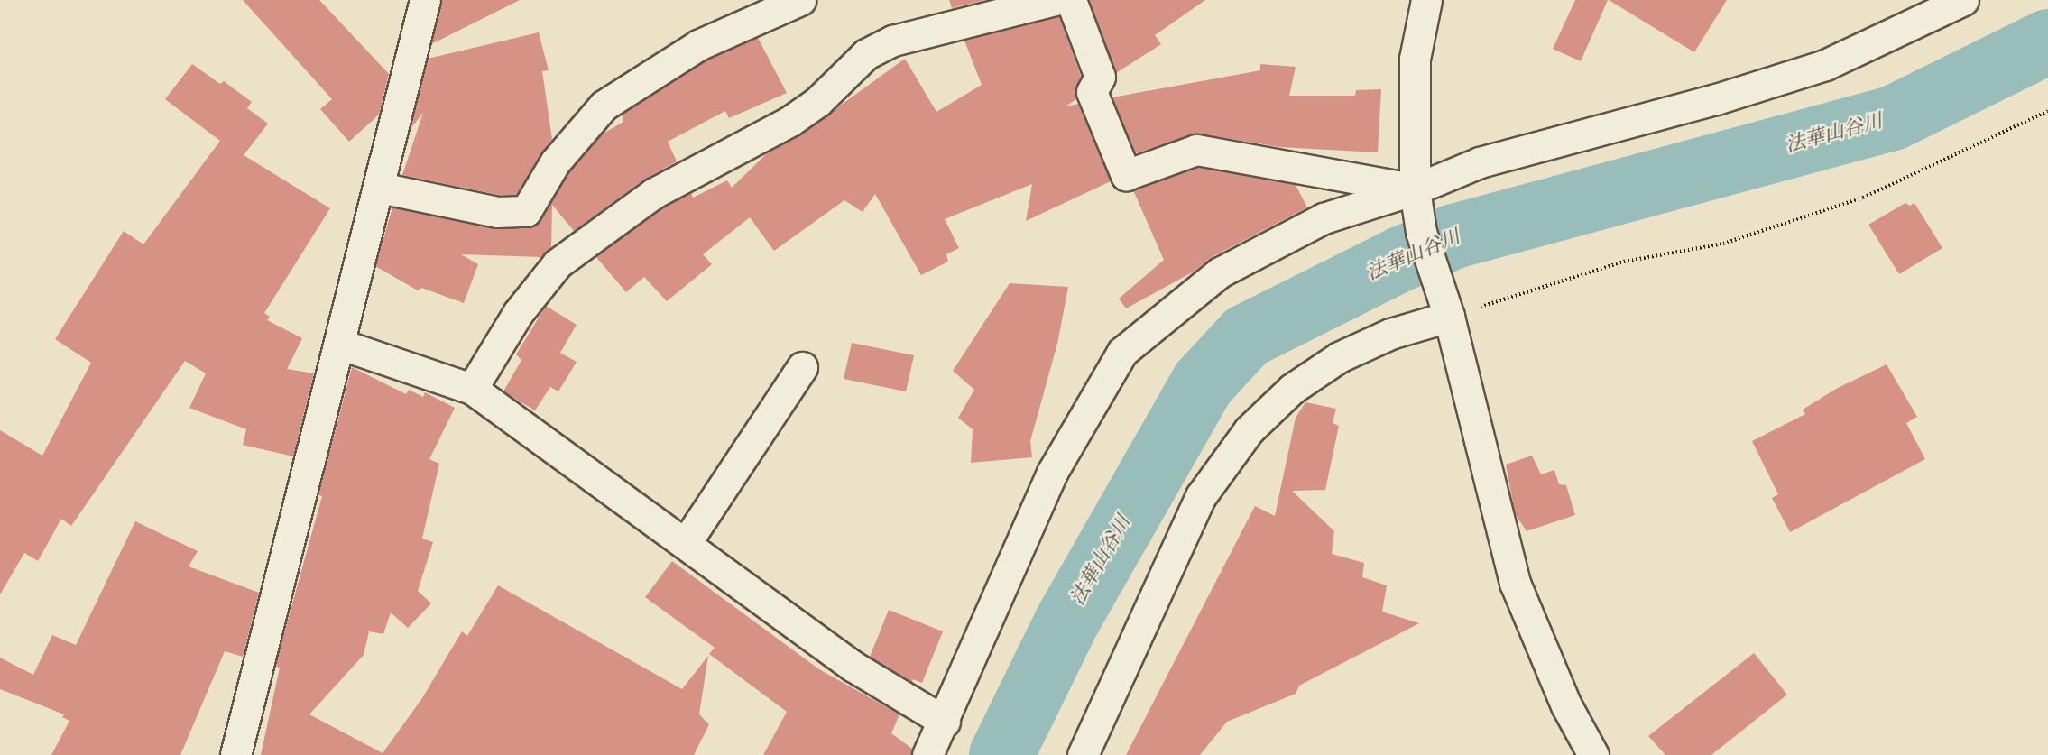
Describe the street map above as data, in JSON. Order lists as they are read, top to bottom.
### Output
{
  "water": ["法華山谷川"]
}
